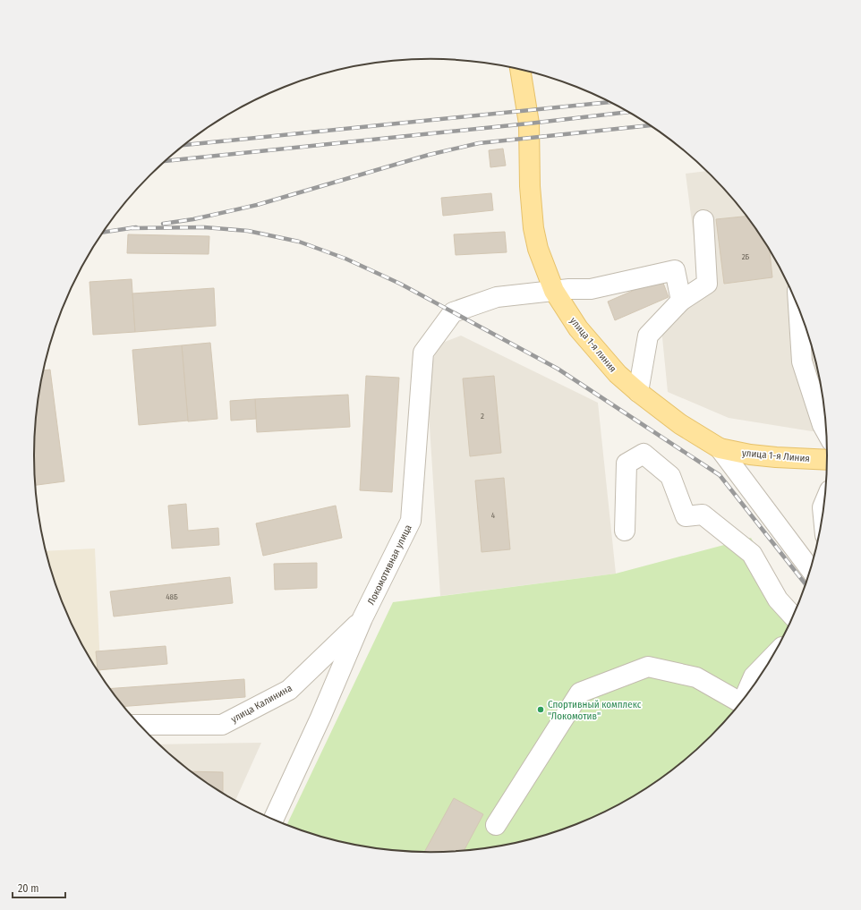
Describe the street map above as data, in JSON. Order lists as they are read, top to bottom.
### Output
{
  "streets": {
    "main road": ["улица 1-я линия", "улица 1-я Линия"],
    "street": ["Локомотивная улица", "улица Калинина"]
  },
  "crossings": [
    ["улица 1-я линия", "улица 1-я Линия"],
    ["улица 1-я линия", "Локомотивная улица"],
    ["Локомотивная улица", "улица Калинина"]
  ],
  "places": ["Спортивный комплекс \"Локомотив\""],
  "house_numbers": [
    "2Б",
    "2",
    "4",
    "48Б"
  ],
  "scale_bar": "20 m"
}
